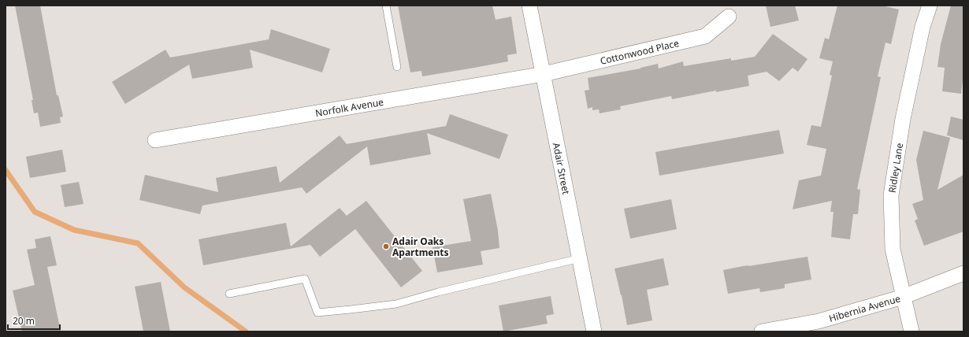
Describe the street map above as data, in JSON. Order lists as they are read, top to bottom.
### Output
{
  "streets": {
    "street": [
      "Cottonwood Place",
      "Norfolk Avenue",
      "Ridley Lane",
      "Adair Street",
      "Hibernia Avenue"
    ]
  },
  "crossings": [
    ["Cottonwood Place", "Norfolk Avenue"],
    ["Cottonwood Place", "Adair Street"],
    ["Norfolk Avenue", "Adair Street"],
    ["Ridley Lane", "Hibernia Avenue"]
  ],
  "places": ["Adair Oaks Apartments"],
  "scale_bar": "20 m"
}
